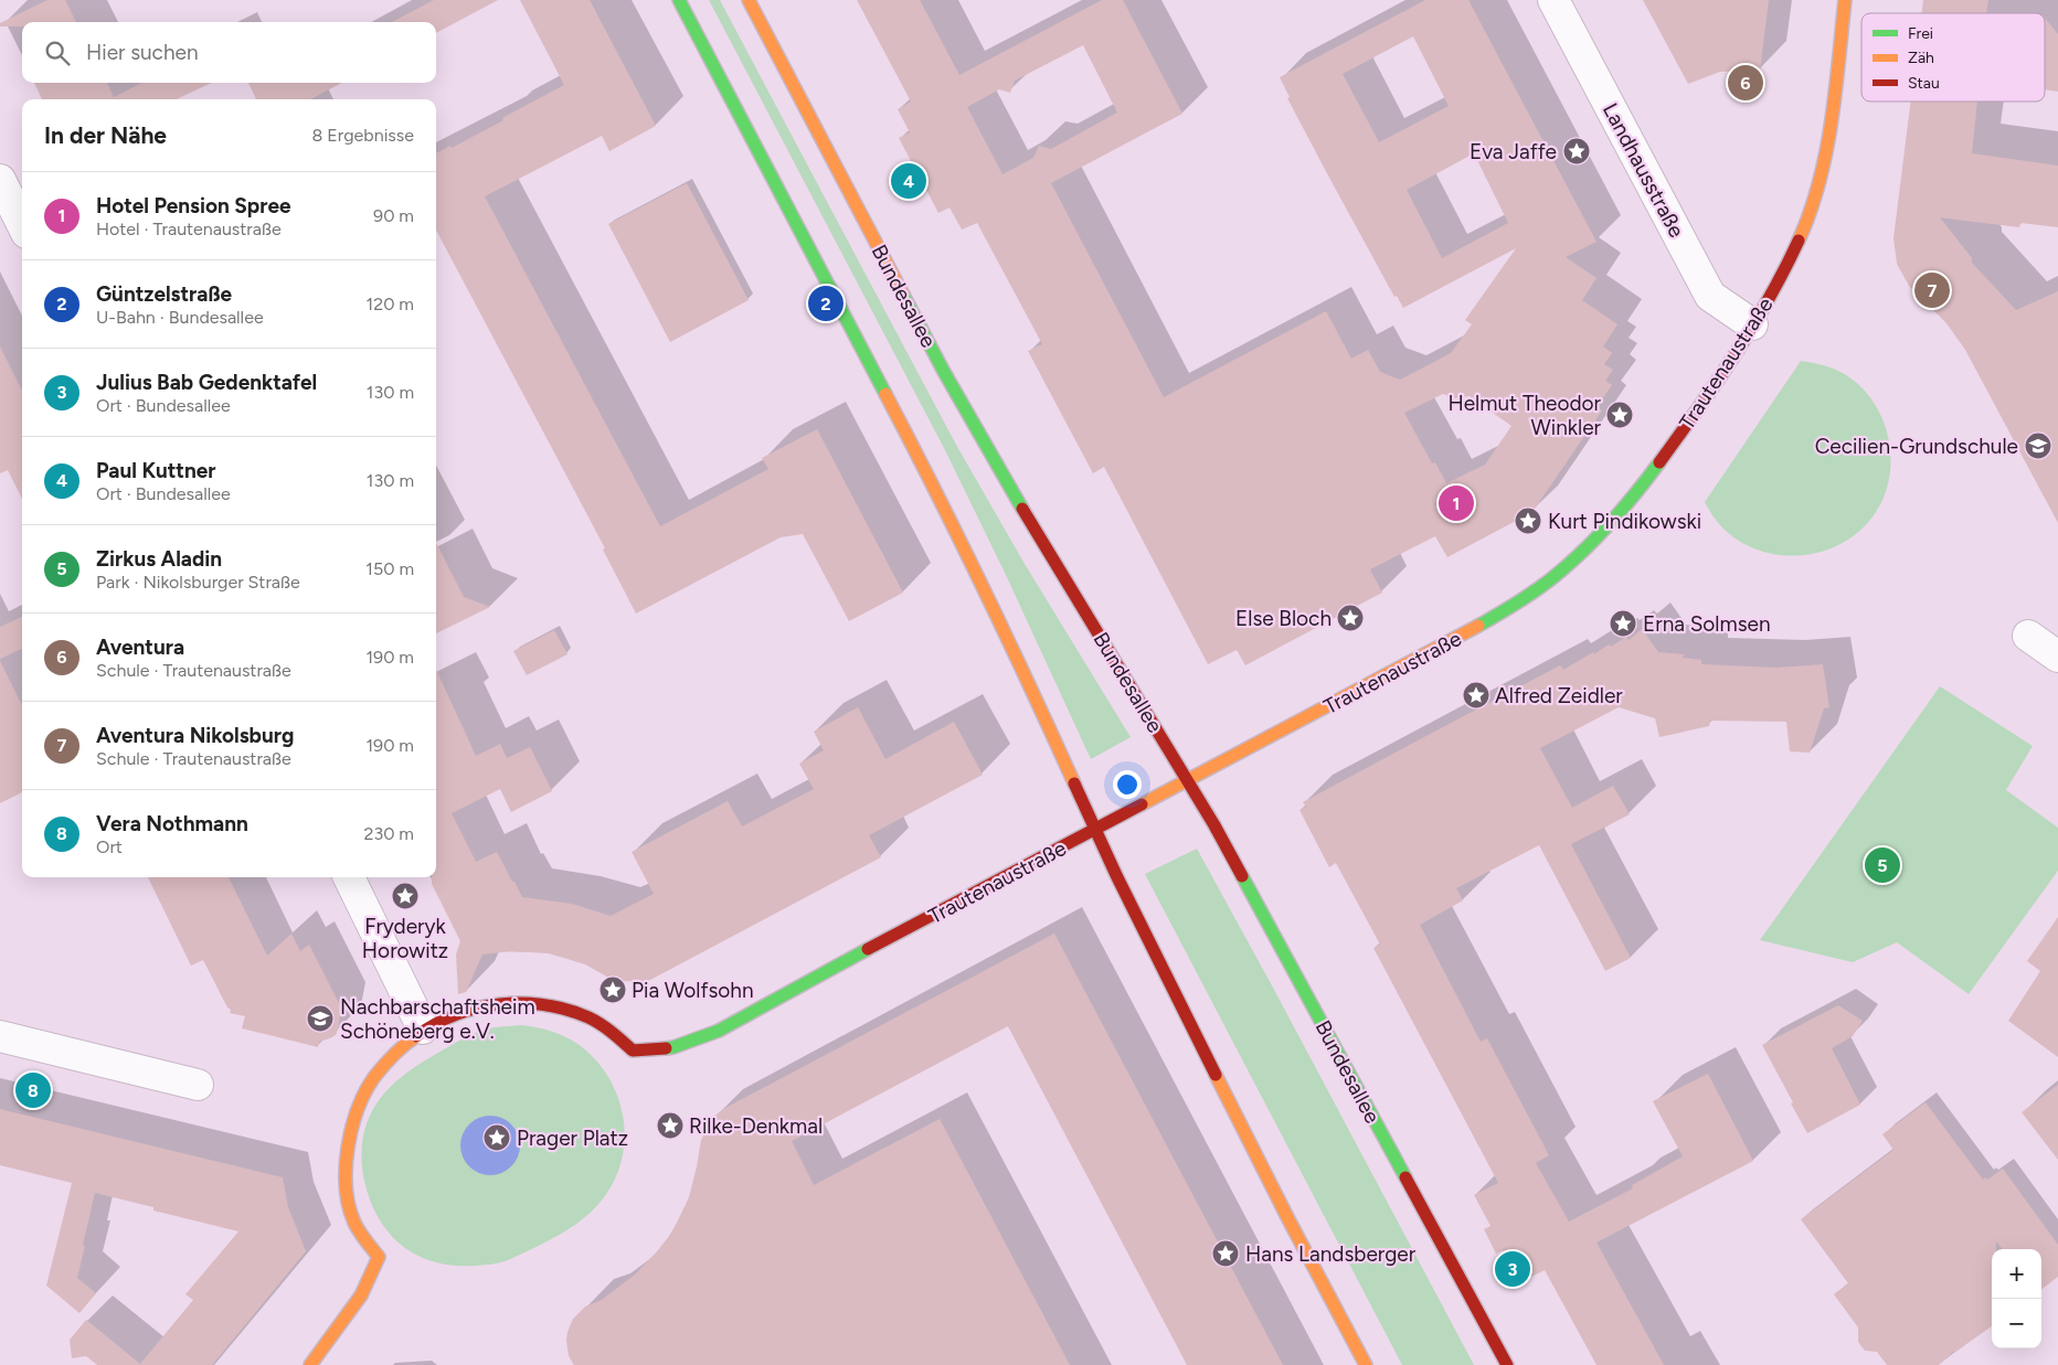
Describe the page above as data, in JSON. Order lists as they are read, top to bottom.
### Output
{
  "streets": {
    "main road": ["Bundesallee", "Trautenaustraße"],
    "street": ["Landhausstraße"]
  },
  "crossings": [
    ["Landhausstraße", "Trautenaustraße"],
    ["Bundesallee", "Trautenaustraße"]
  ],
  "places": {
    "place": [
      "Eva Jaffe",
      "Helmut Theodor Winkler",
      "Kurt Pindikowski",
      "Else Bloch",
      "Erna Solmsen",
      "Alfred Zeidler",
      "Fryderyk Horowitz",
      "Pia Wolfsohn",
      "Rilke-Denkmal",
      "Prager Platz",
      "Hans Landsberger"
    ],
    "school or university": ["Cecilien-Grundschule", "Nachbarschaftsheim Schöneberg e.V."]
  },
  "legend": ["Frei", "Zäh", "Stau"],
  "page": {
    "search": "Hier suchen",
    "pins": [
      "6",
      "4",
      "7",
      "2",
      "1",
      "5",
      "8",
      "3"
    ],
    "heading": ["In der Nähe", "8 Ergebnisse"],
    "list": [
      {
        "mark": "1",
        "name": "Hotel Pension Spree",
        "note": "Hotel · Trautenaustraße",
        "value": "90 m"
      },
      {
        "mark": "2",
        "name": "Güntzelstraße",
        "note": "U-Bahn · Bundesallee",
        "value": "120 m"
      },
      {
        "mark": "3",
        "name": "Julius Bab Gedenktafel",
        "note": "Ort · Bundesallee",
        "value": "130 m"
      },
      {
        "mark": "4",
        "name": "Paul Kuttner",
        "note": "Ort · Bundesallee",
        "value": "130 m"
      },
      {
        "mark": "5",
        "name": "Zirkus Aladin",
        "note": "Park · Nikolsburger Straße",
        "value": "150 m"
      },
      {
        "mark": "6",
        "name": "Aventura",
        "note": "Schule · Trautenaustraße",
        "value": "190 m"
      },
      {
        "mark": "7",
        "name": "Aventura Nikolsburg",
        "note": "Schule · Trautenaustraße",
        "value": "190 m"
      },
      {
        "mark": "8",
        "name": "Vera Nothmann",
        "note": "Ort",
        "value": "230 m"
      }
    ],
    "map_buttons": ["+", "−"]
  }
}
